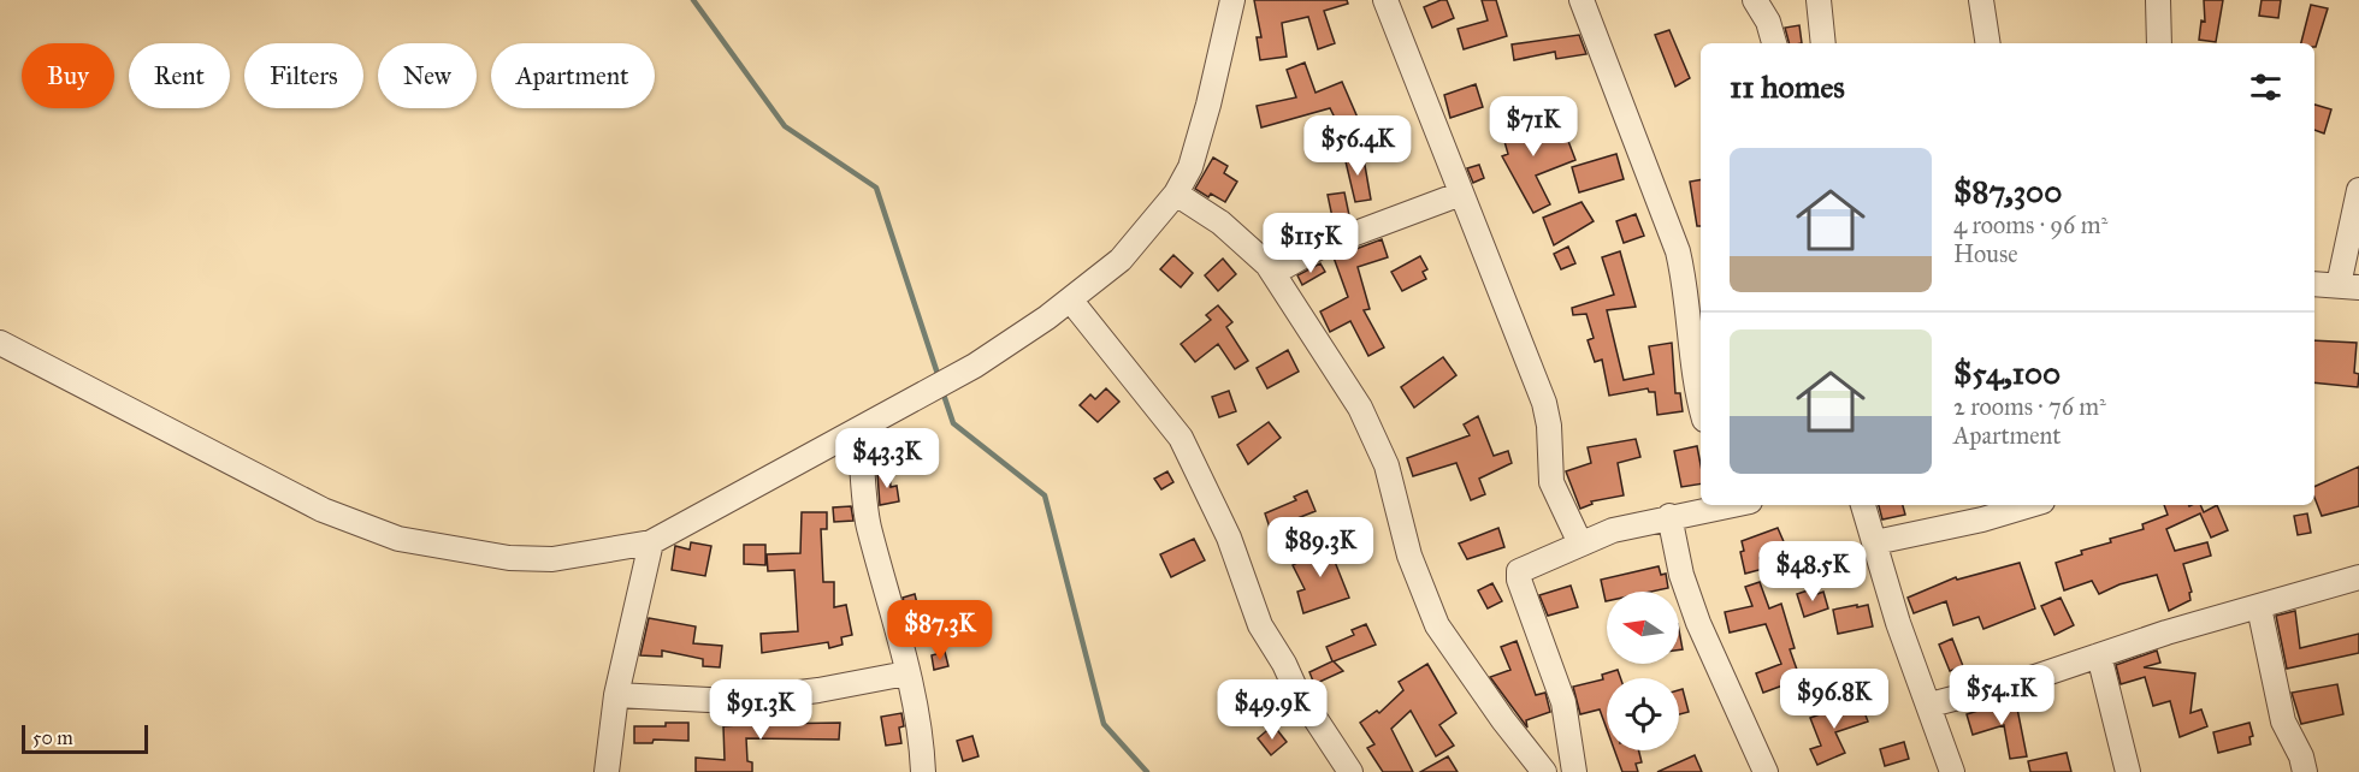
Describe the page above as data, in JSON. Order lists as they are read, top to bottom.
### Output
{
  "scale_bar": "50 m",
  "north": "left",
  "page": {
    "chip": [
      "Buy",
      "Rent",
      "Filters",
      "New",
      "Apartment"
    ],
    "heading": "11 homes",
    "price": [
      "$71K",
      "$56.4K",
      "$115K",
      "$43.3K",
      "$89.3K",
      "$48.5K",
      "$87.3K",
      "$54.1K",
      "$96.8K",
      "$91.3K",
      "$49.9K"
    ],
    "list": [
      {
        "name": "$87,300",
        "note": "4 rooms · 96 m² · House"
      },
      {
        "name": "$54,100",
        "note": "2 rooms · 76 m² · Apartment"
      }
    ],
    "scale": "50 m"
  }
}
